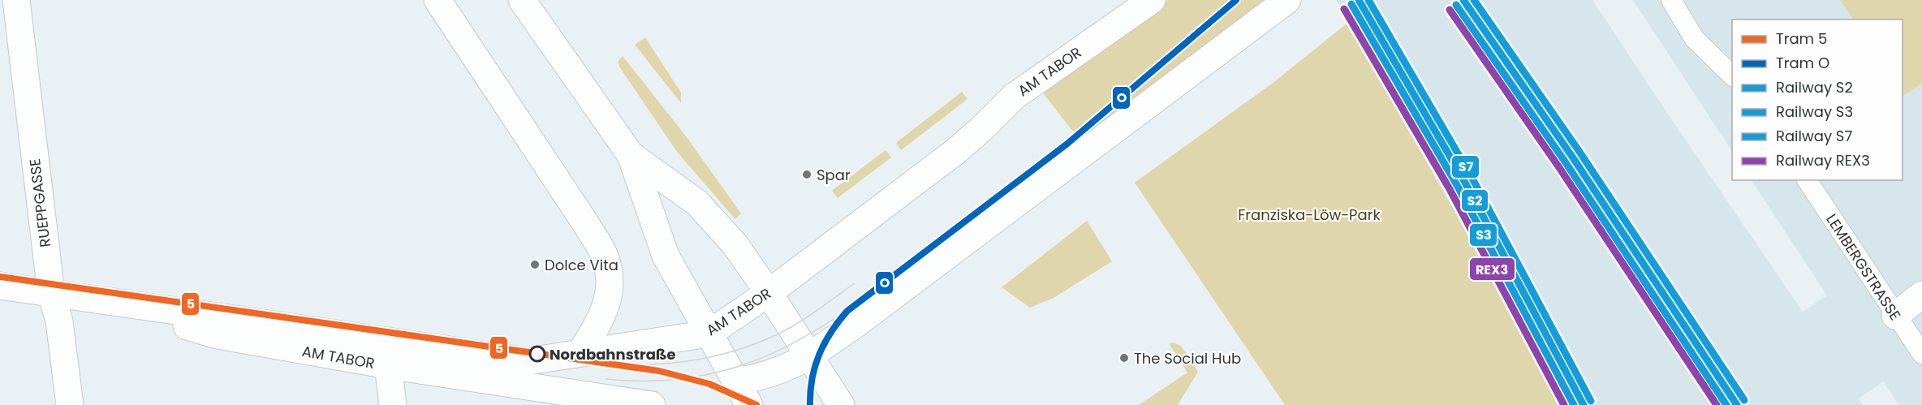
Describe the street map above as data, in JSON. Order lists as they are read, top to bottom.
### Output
{
  "streets": {
    "street": ["AM TABOR", "RUEPPGASSE"],
    "lane": ["LEMBERGSTRASSE"]
  },
  "crossings": [
    ["AM TABOR", "RUEPPGASSE"]
  ],
  "parks": ["Franziska-Löw-Park"],
  "places": [
    "Spar",
    "Dolce Vita",
    "Nordbahnstraße",
    "The Social Hub"
  ],
  "lines": [
    "tram line O",
    "rail line S2",
    "rail line S7",
    "rail line S3",
    "rail line REX3",
    "tram line 5"
  ],
  "legend": [
    "Tram 5",
    "Tram O",
    "Railway S2",
    "Railway S3",
    "Railway S7",
    "Railway REX3"
  ]
}
